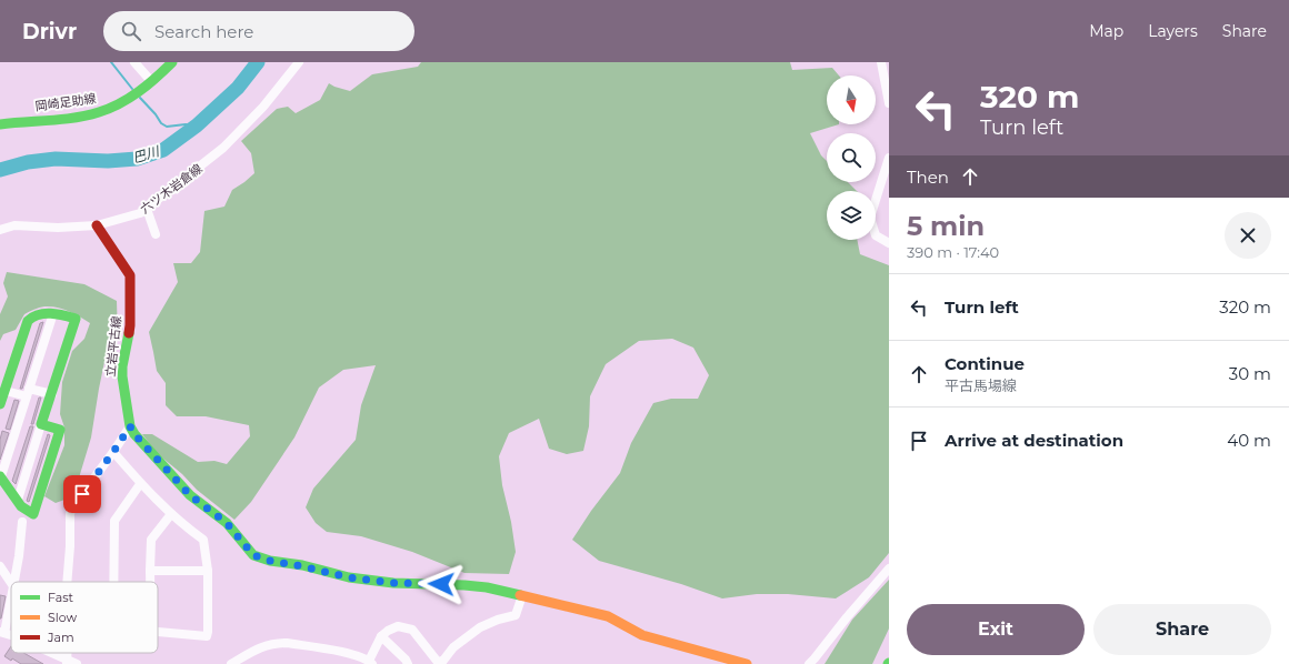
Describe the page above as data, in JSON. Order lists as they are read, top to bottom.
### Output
{
  "streets": {
    "street": ["岡崎足助線", "六ツ木岩倉線", "立岩平古線"]
  },
  "crossings": [
    ["六ツ木岩倉線", "立岩平古線"]
  ],
  "water": ["巴川"],
  "legend": ["Fast", "Slow", "Jam"],
  "north": "bottom",
  "page": {
    "header": "Drivr",
    "search": "Search here",
    "nav": ["Map", "Layers", "Share"],
    "turn": ["320 m", "Turn left"],
    "then": "Then",
    "heading": ["5 min", "390 m · 17:40"],
    "list": [
      {
        "name": "Turn left",
        "value": "320 m"
      },
      {
        "name": "Continue",
        "note": "平古馬場線",
        "value": "30 m"
      },
      {
        "name": "Arrive at destination",
        "value": "40 m"
      }
    ],
    "buttons": ["Exit", "Share"]
  }
}
